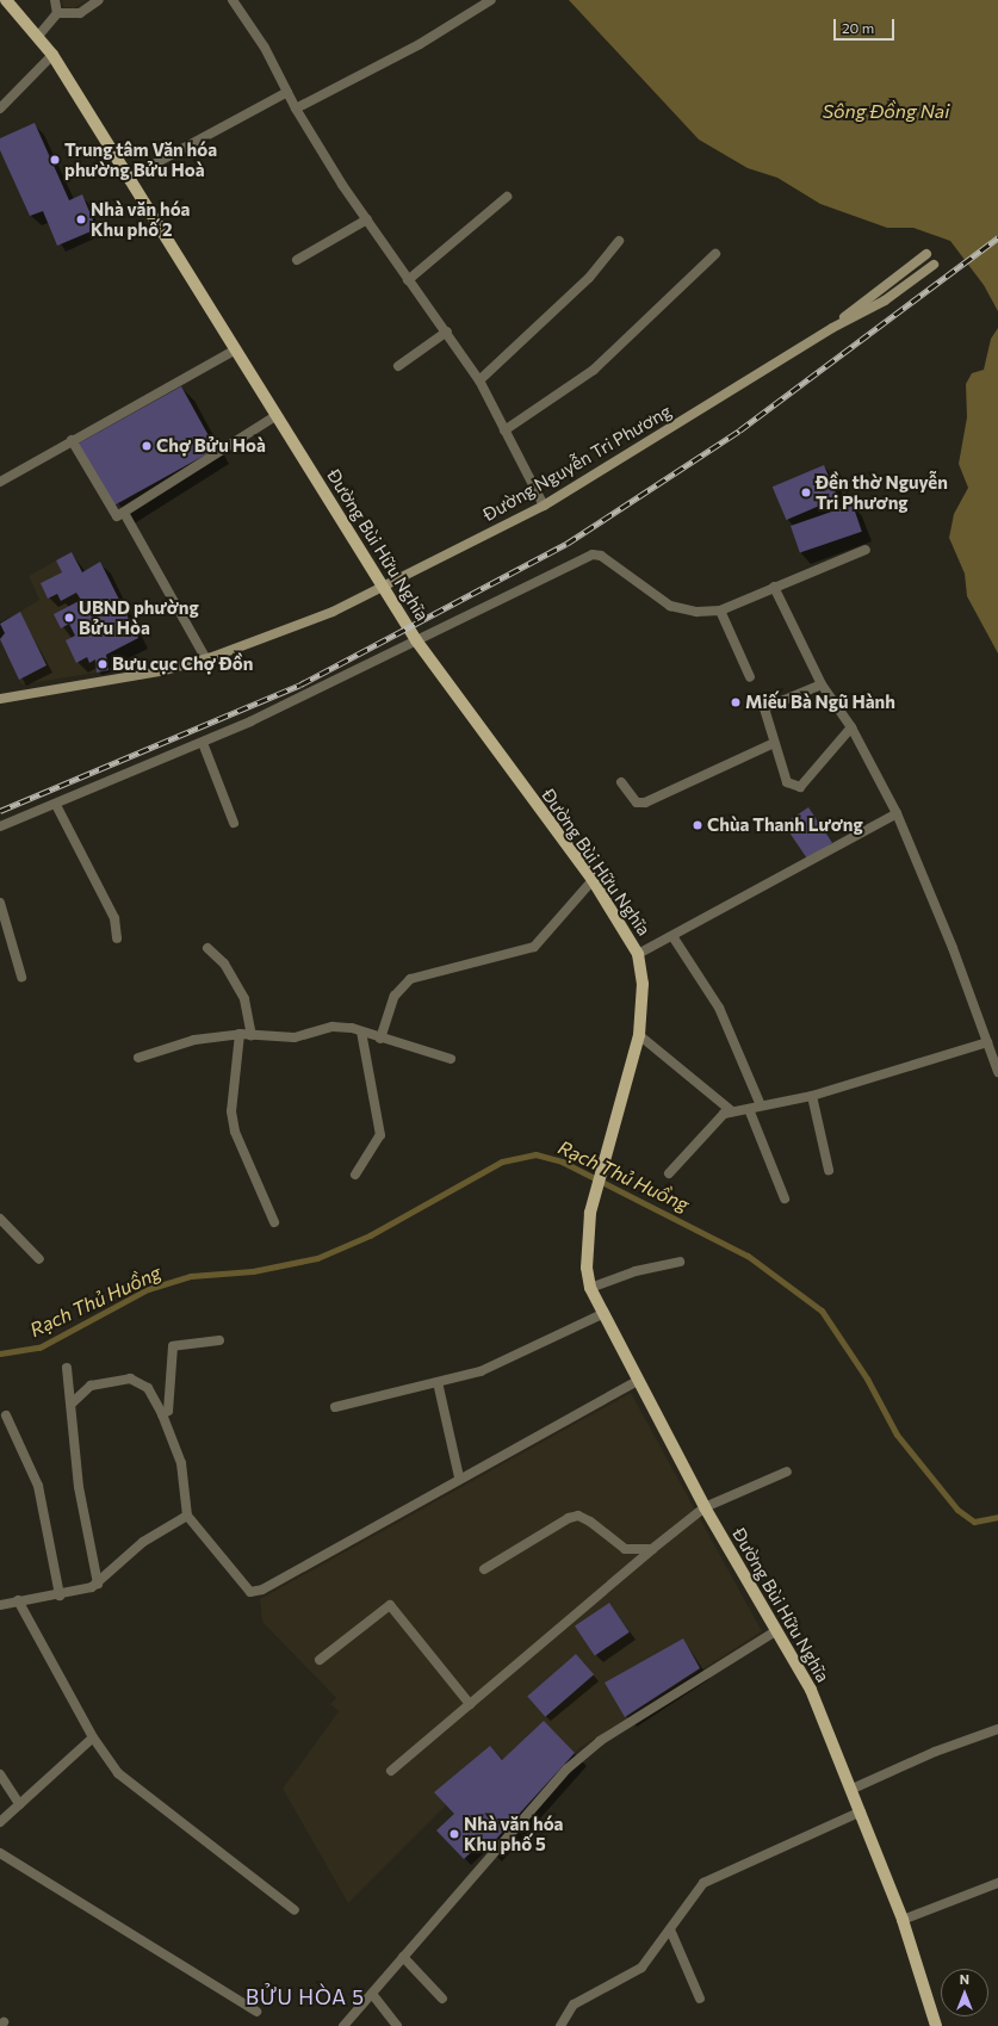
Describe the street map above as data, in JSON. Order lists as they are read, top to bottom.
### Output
{
  "streets": {
    "main road": ["Đường Nguyễn Tri Phương", "Đường Bùi Hữu Nghĩa"]
  },
  "crossings": [
    ["Đường Nguyễn Tri Phương", "Đường Bùi Hữu Nghĩa"]
  ],
  "districts": ["BỬU HÒA 5"],
  "water": ["Sông Đồng Nai", "Rạch Thủ Huồng"],
  "places": [
    "Trung tâm Văn hóa phường Bửu Hoà",
    "Nhà văn hóa Khu phố 2",
    "Chợ Bửu Hoà",
    "Đền thờ Nguyễn Tri Phương",
    "UBND phường Bửu Hòa",
    "Bưu cục Chợ Đồn",
    "Miếu Bà Ngũ Hành",
    "Chùa Thanh Lương",
    "Nhà văn hóa Khu phố 5"
  ],
  "scale_bar": "20 m",
  "north": "top"
}
